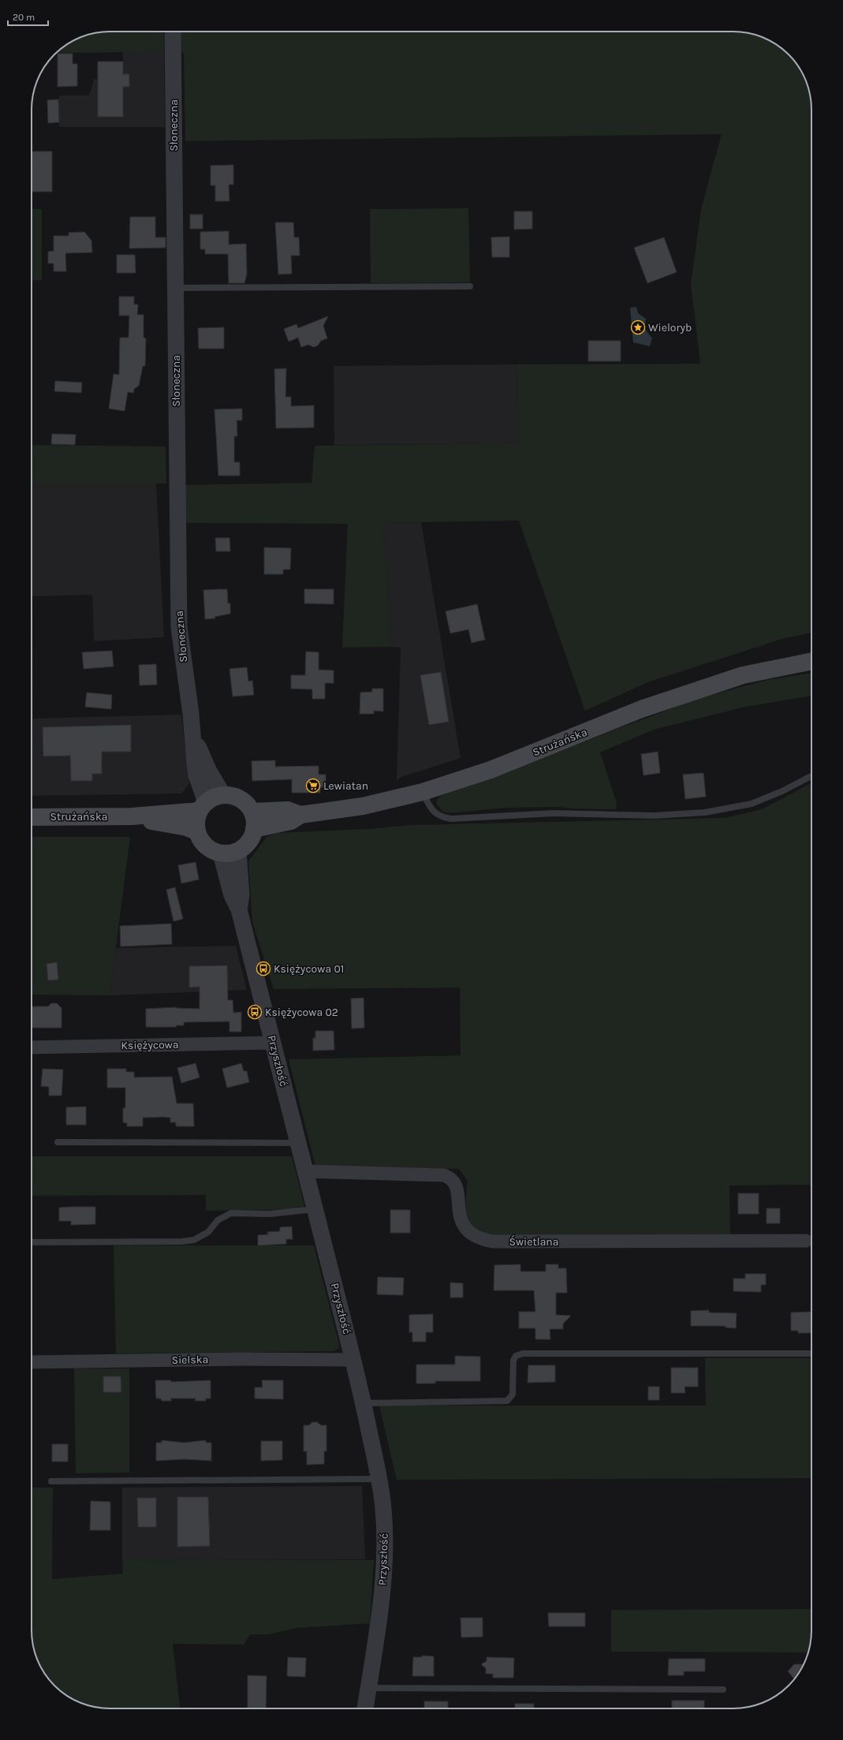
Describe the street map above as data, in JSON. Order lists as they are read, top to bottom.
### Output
{
  "streets": {
    "main road": ["Strużańska"],
    "street": [
      "Słoneczna",
      "Księżycowa",
      "Przyszłość",
      "Świetlana",
      "Sielska"
    ]
  },
  "crossings": [
    ["Słoneczna", "Strużańska"],
    ["Słoneczna", "Przyszłość"],
    ["Strużańska", "Przyszłość"],
    ["Księżycowa", "Przyszłość"],
    ["Przyszłość", "Świetlana"],
    ["Przyszłość", "Sielska"]
  ],
  "places": {
    "place": ["Wieloryb"],
    "supermarket": ["Lewiatan"],
    "bus stop": ["Księżycowa 01", "Księżycowa 02"]
  },
  "scale_bar": "20 m"
}
